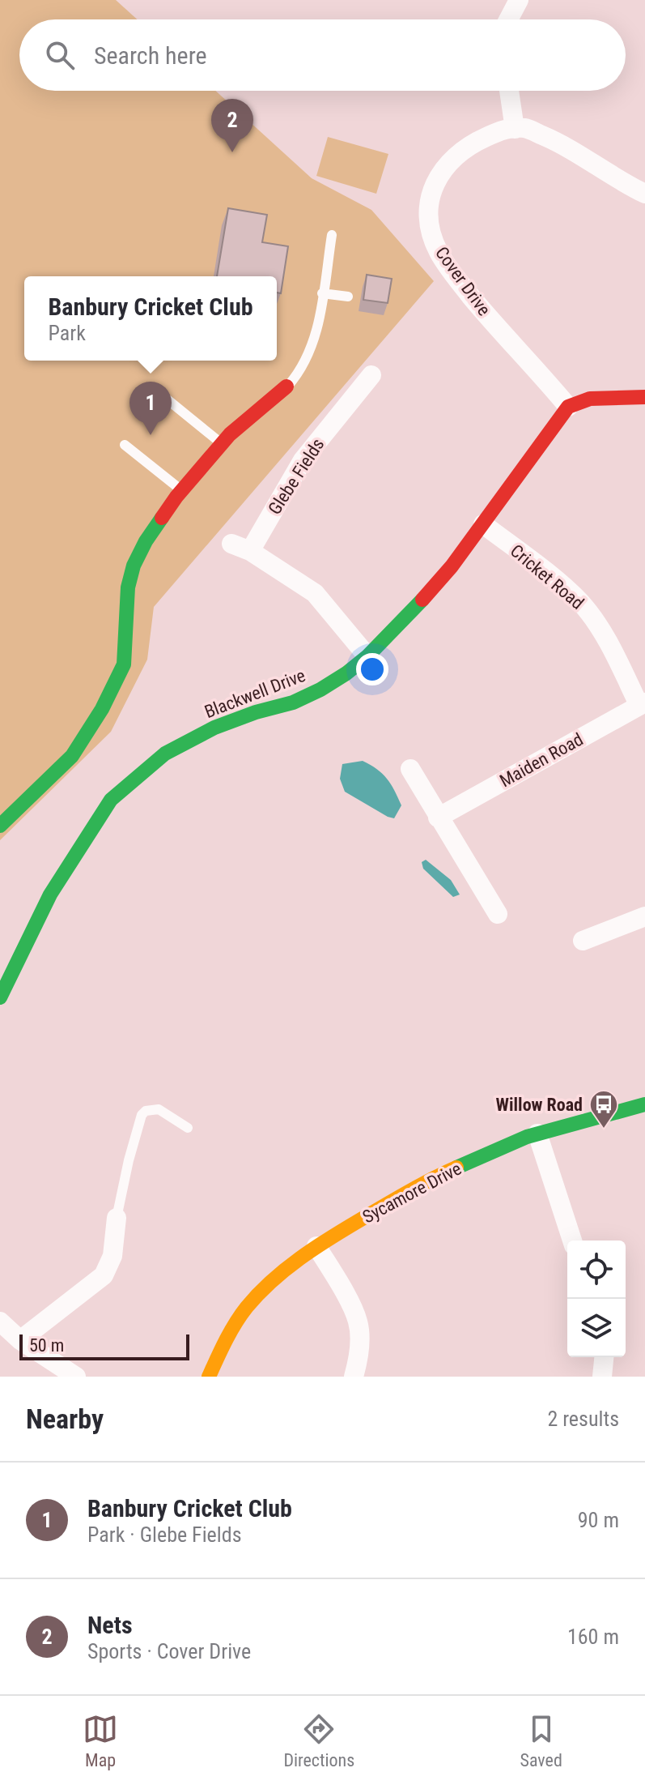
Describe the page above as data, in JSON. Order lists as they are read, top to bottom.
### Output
{
  "streets": {
    "street": [
      "Cover Drive",
      "Glebe Fields",
      "Cricket Road",
      "Blackwell Drive",
      "Maiden Road",
      "Sycamore Drive"
    ]
  },
  "crossings": [
    ["Cover Drive", "Blackwell Drive"],
    ["Glebe Fields", "Blackwell Drive"],
    ["Cricket Road", "Blackwell Drive"],
    ["Cricket Road", "Maiden Road"]
  ],
  "places": {
    "bus stop": ["Willow Road"]
  },
  "scale_bar": "50 m",
  "page": {
    "search": "Search here",
    "pins": ["2", "1"],
    "popup": ["Banbury Cricket Club", "Park"],
    "scale": "50 m",
    "heading": ["Nearby", "2 results"],
    "list": [
      {
        "mark": "1",
        "name": "Banbury Cricket Club",
        "note": "Park · Glebe Fields",
        "value": "90 m"
      },
      {
        "mark": "2",
        "name": "Nets",
        "note": "Sports · Cover Drive",
        "value": "160 m"
      }
    ],
    "nav": ["Map", "Directions", "Saved"]
  }
}
